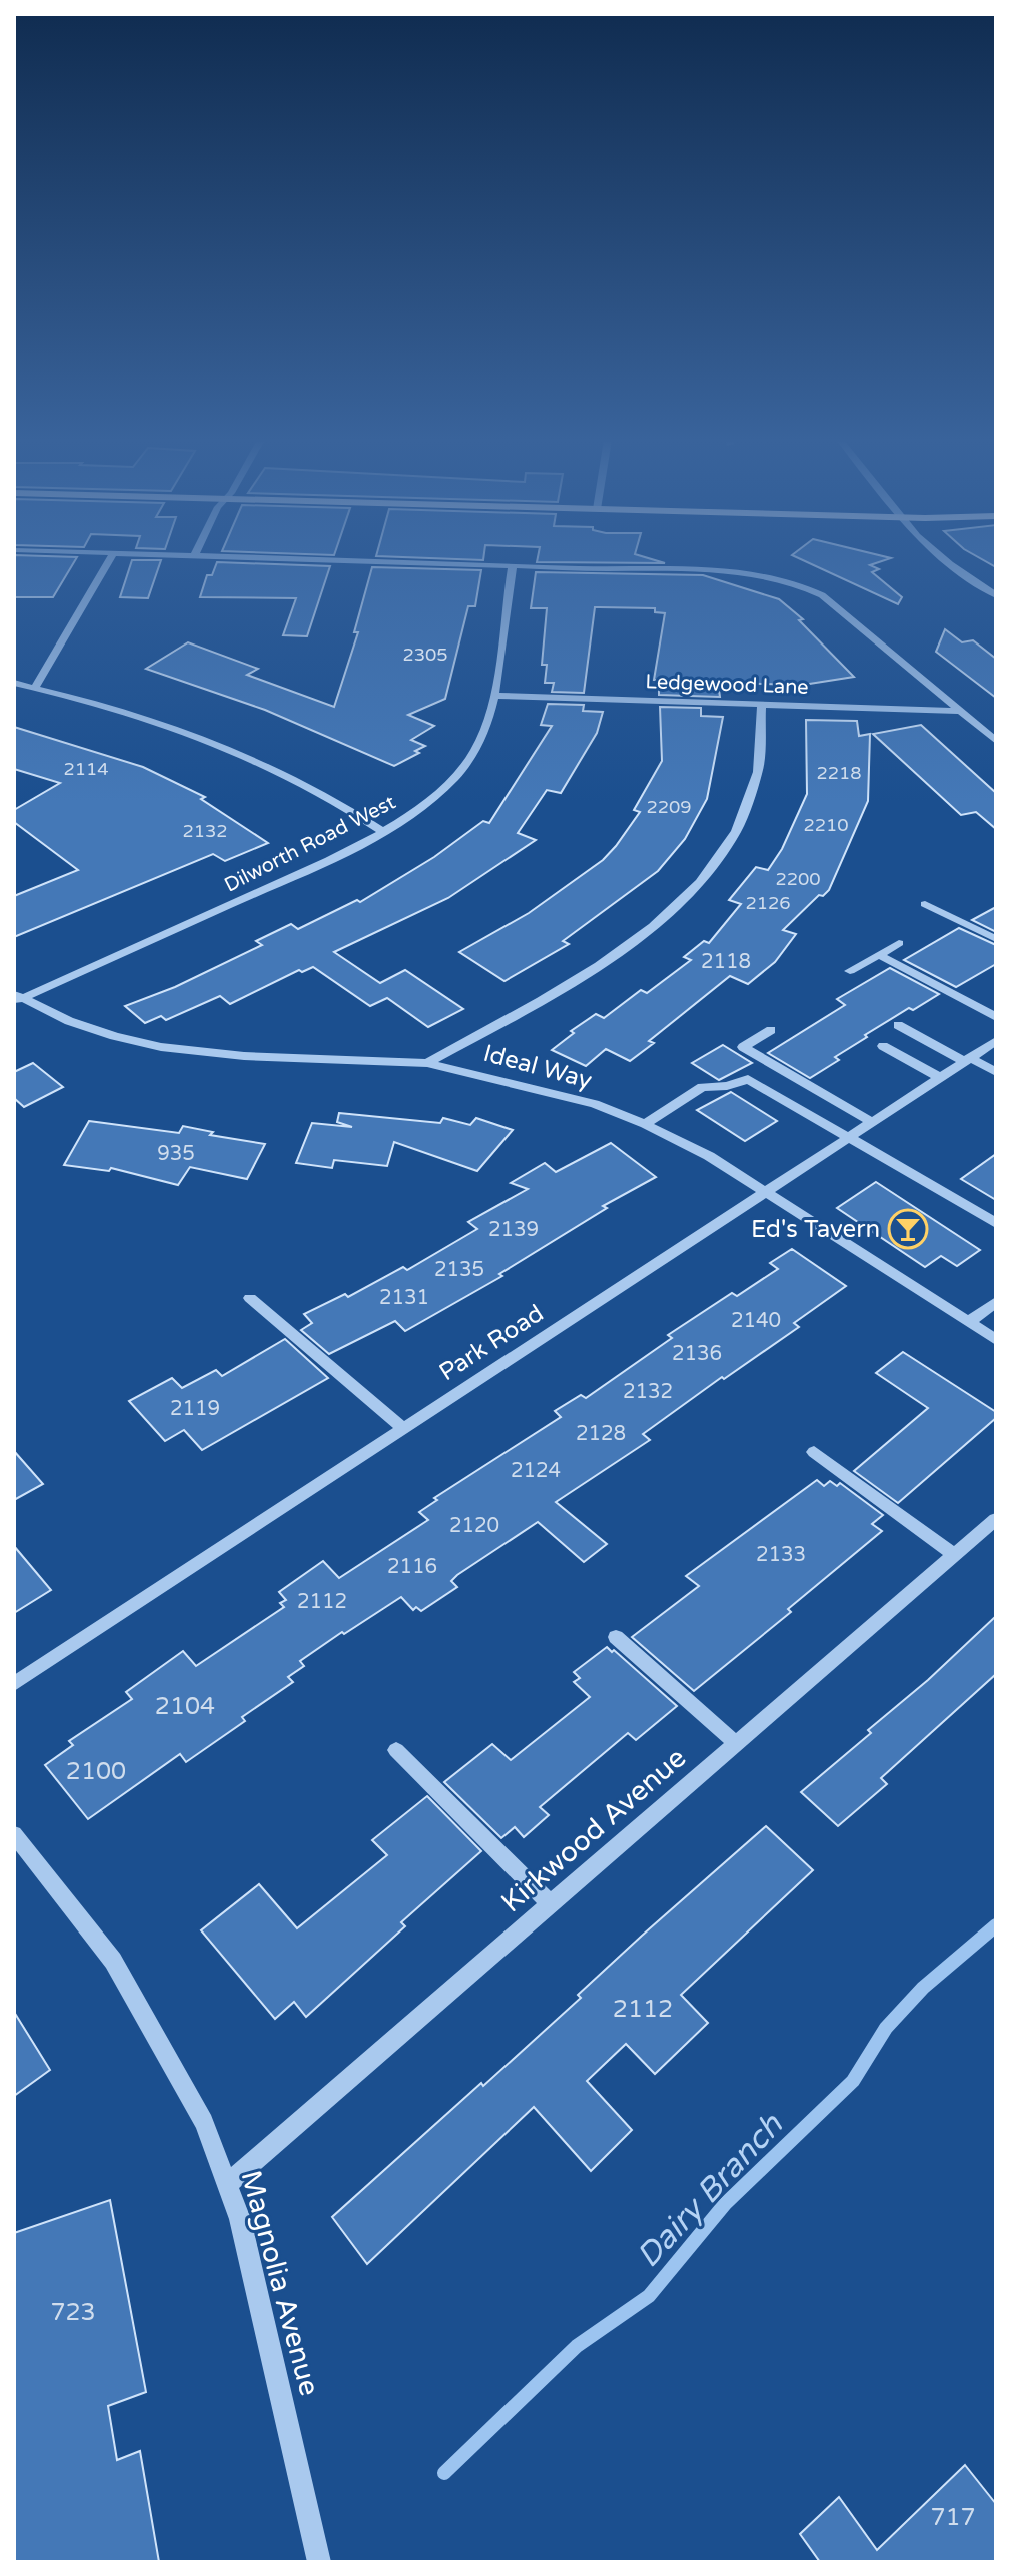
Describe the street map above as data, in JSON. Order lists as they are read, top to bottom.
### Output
{
  "streets": {
    "street": [
      "Ledgewood Lane",
      "Dilworth Road West",
      "Ideal Way",
      "Park Road",
      "Kirkwood Avenue",
      "Magnolia Avenue"
    ]
  },
  "crossings": [
    ["Ledgewood Lane", "Dilworth Road West"],
    ["Dilworth Road West", "Ideal Way"],
    ["Ideal Way", "Park Road"],
    ["Kirkwood Avenue", "Magnolia Avenue"]
  ],
  "water": ["Dairy Branch"],
  "places": {
    "bar": ["Ed's Tavern"]
  },
  "house_numbers": [
    "2305",
    "2114",
    "2218",
    "2209",
    "2210",
    "2132",
    "2200",
    "2126",
    "2118",
    "935",
    "2139",
    "2135",
    "2131",
    "2140",
    "2136",
    "2132",
    "2119",
    "2128",
    "2124",
    "2120",
    "2133",
    "2116",
    "2112",
    "2104",
    "2100",
    "2112",
    "723",
    "717"
  ]
}
